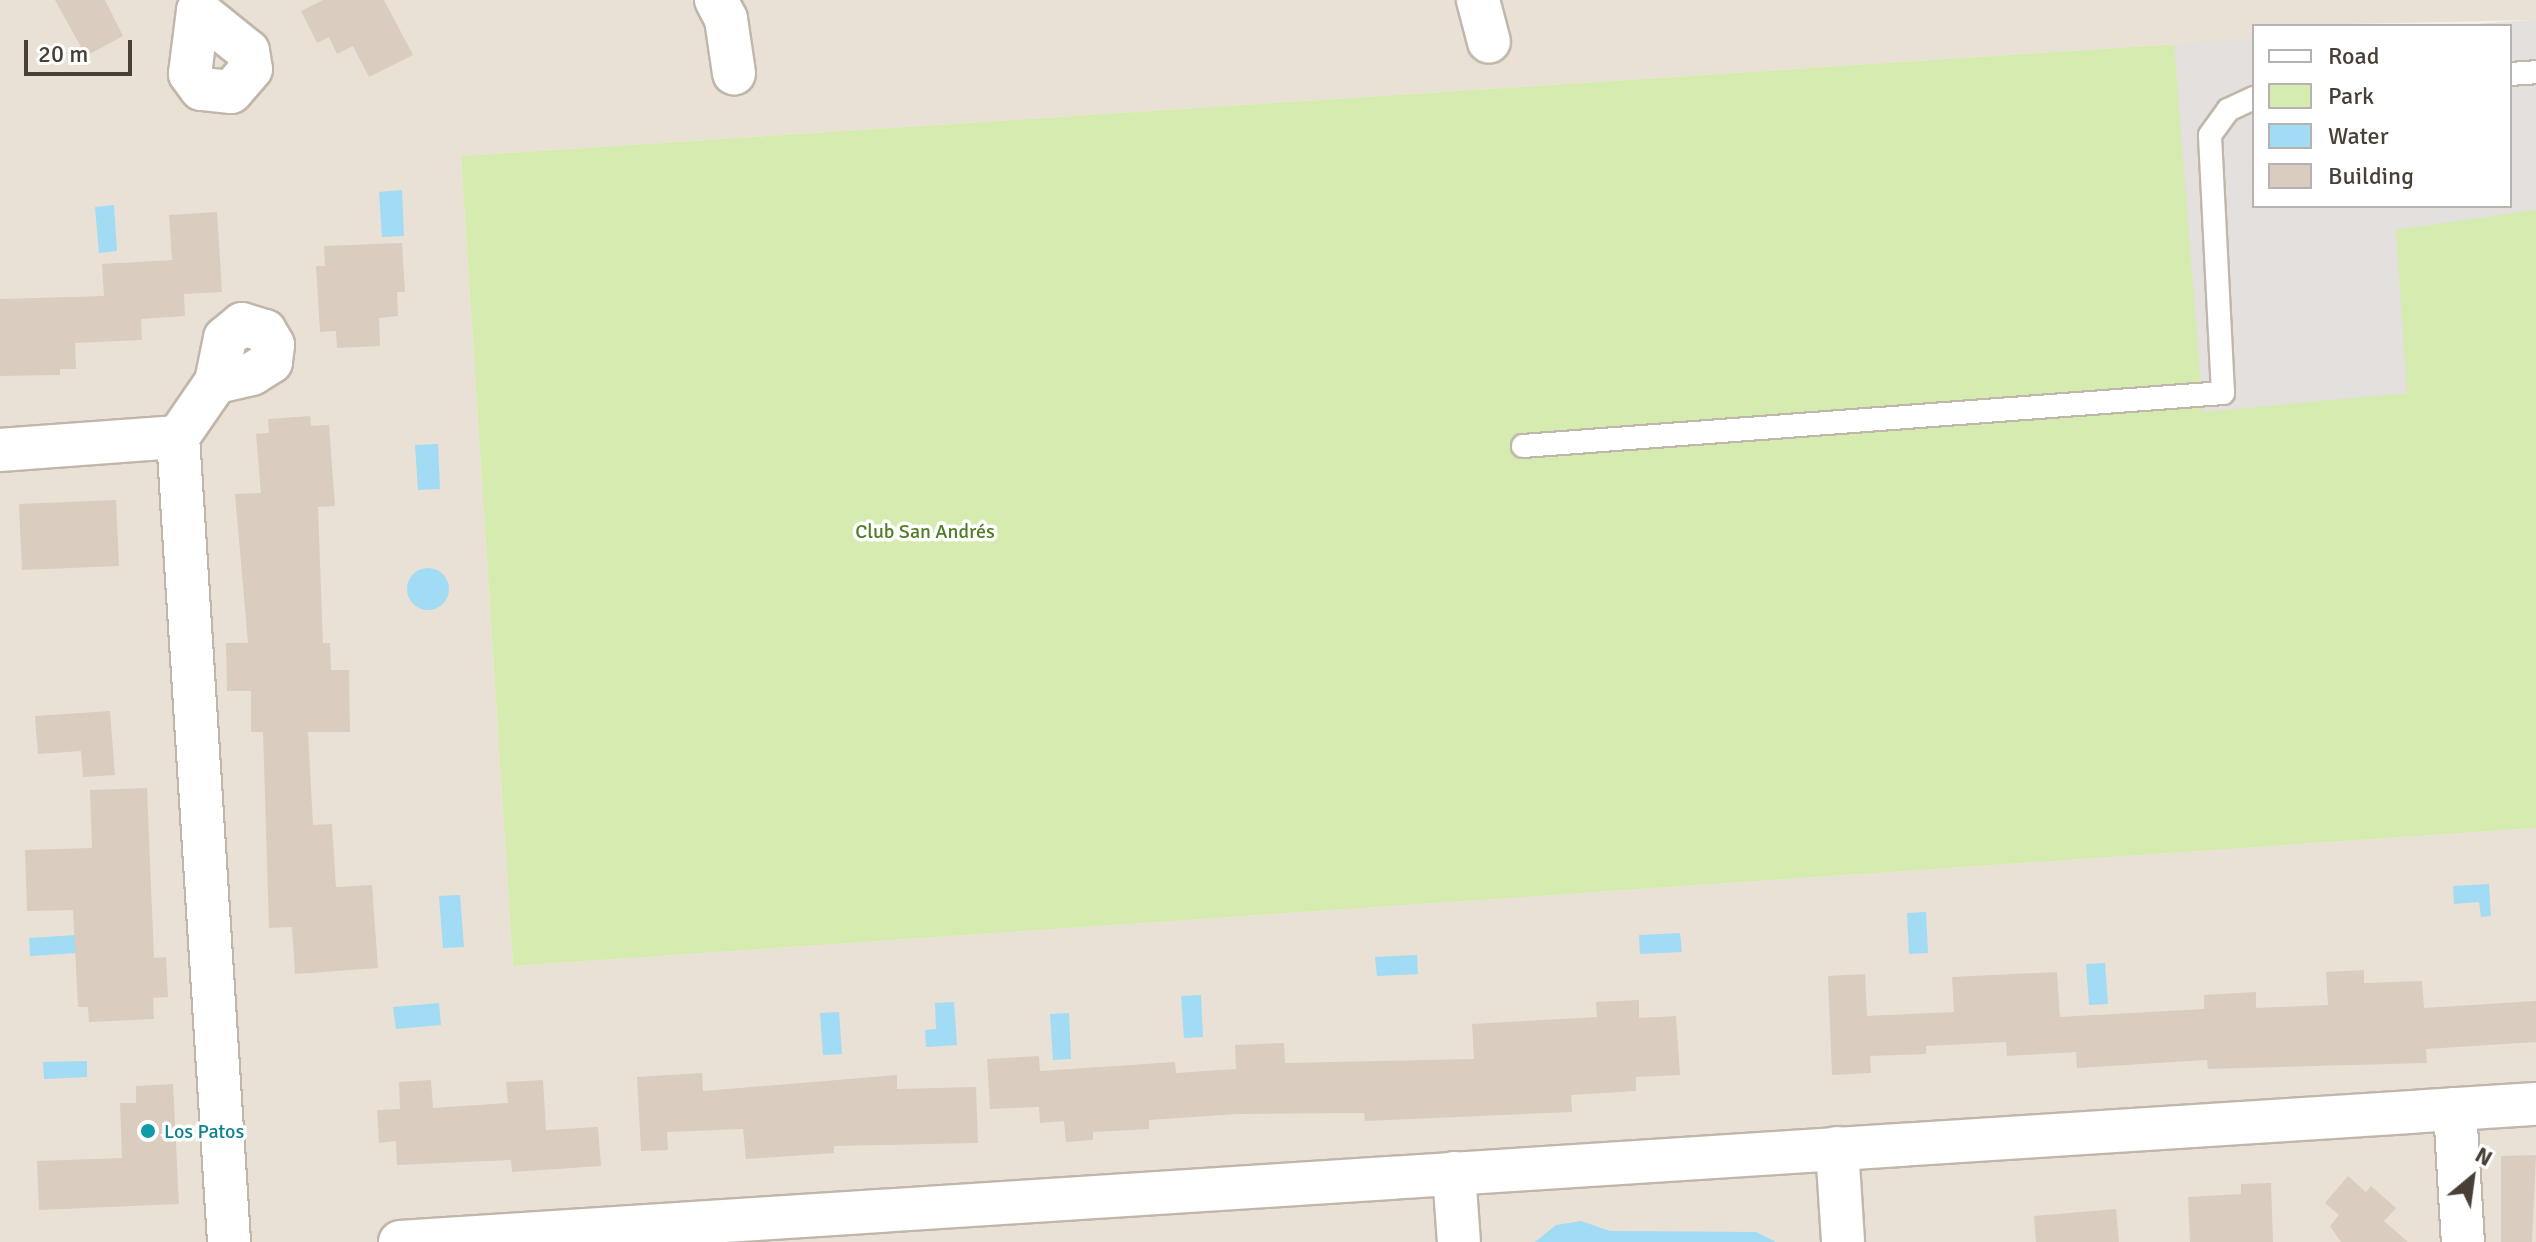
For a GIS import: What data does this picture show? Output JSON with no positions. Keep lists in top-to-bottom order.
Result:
{
  "parks": ["Club San Andrés"],
  "places": ["Los Patos"],
  "legend": [
    "Road",
    "Park",
    "Water",
    "Building"
  ],
  "scale_bar": "20 m",
  "north": "top right"
}
